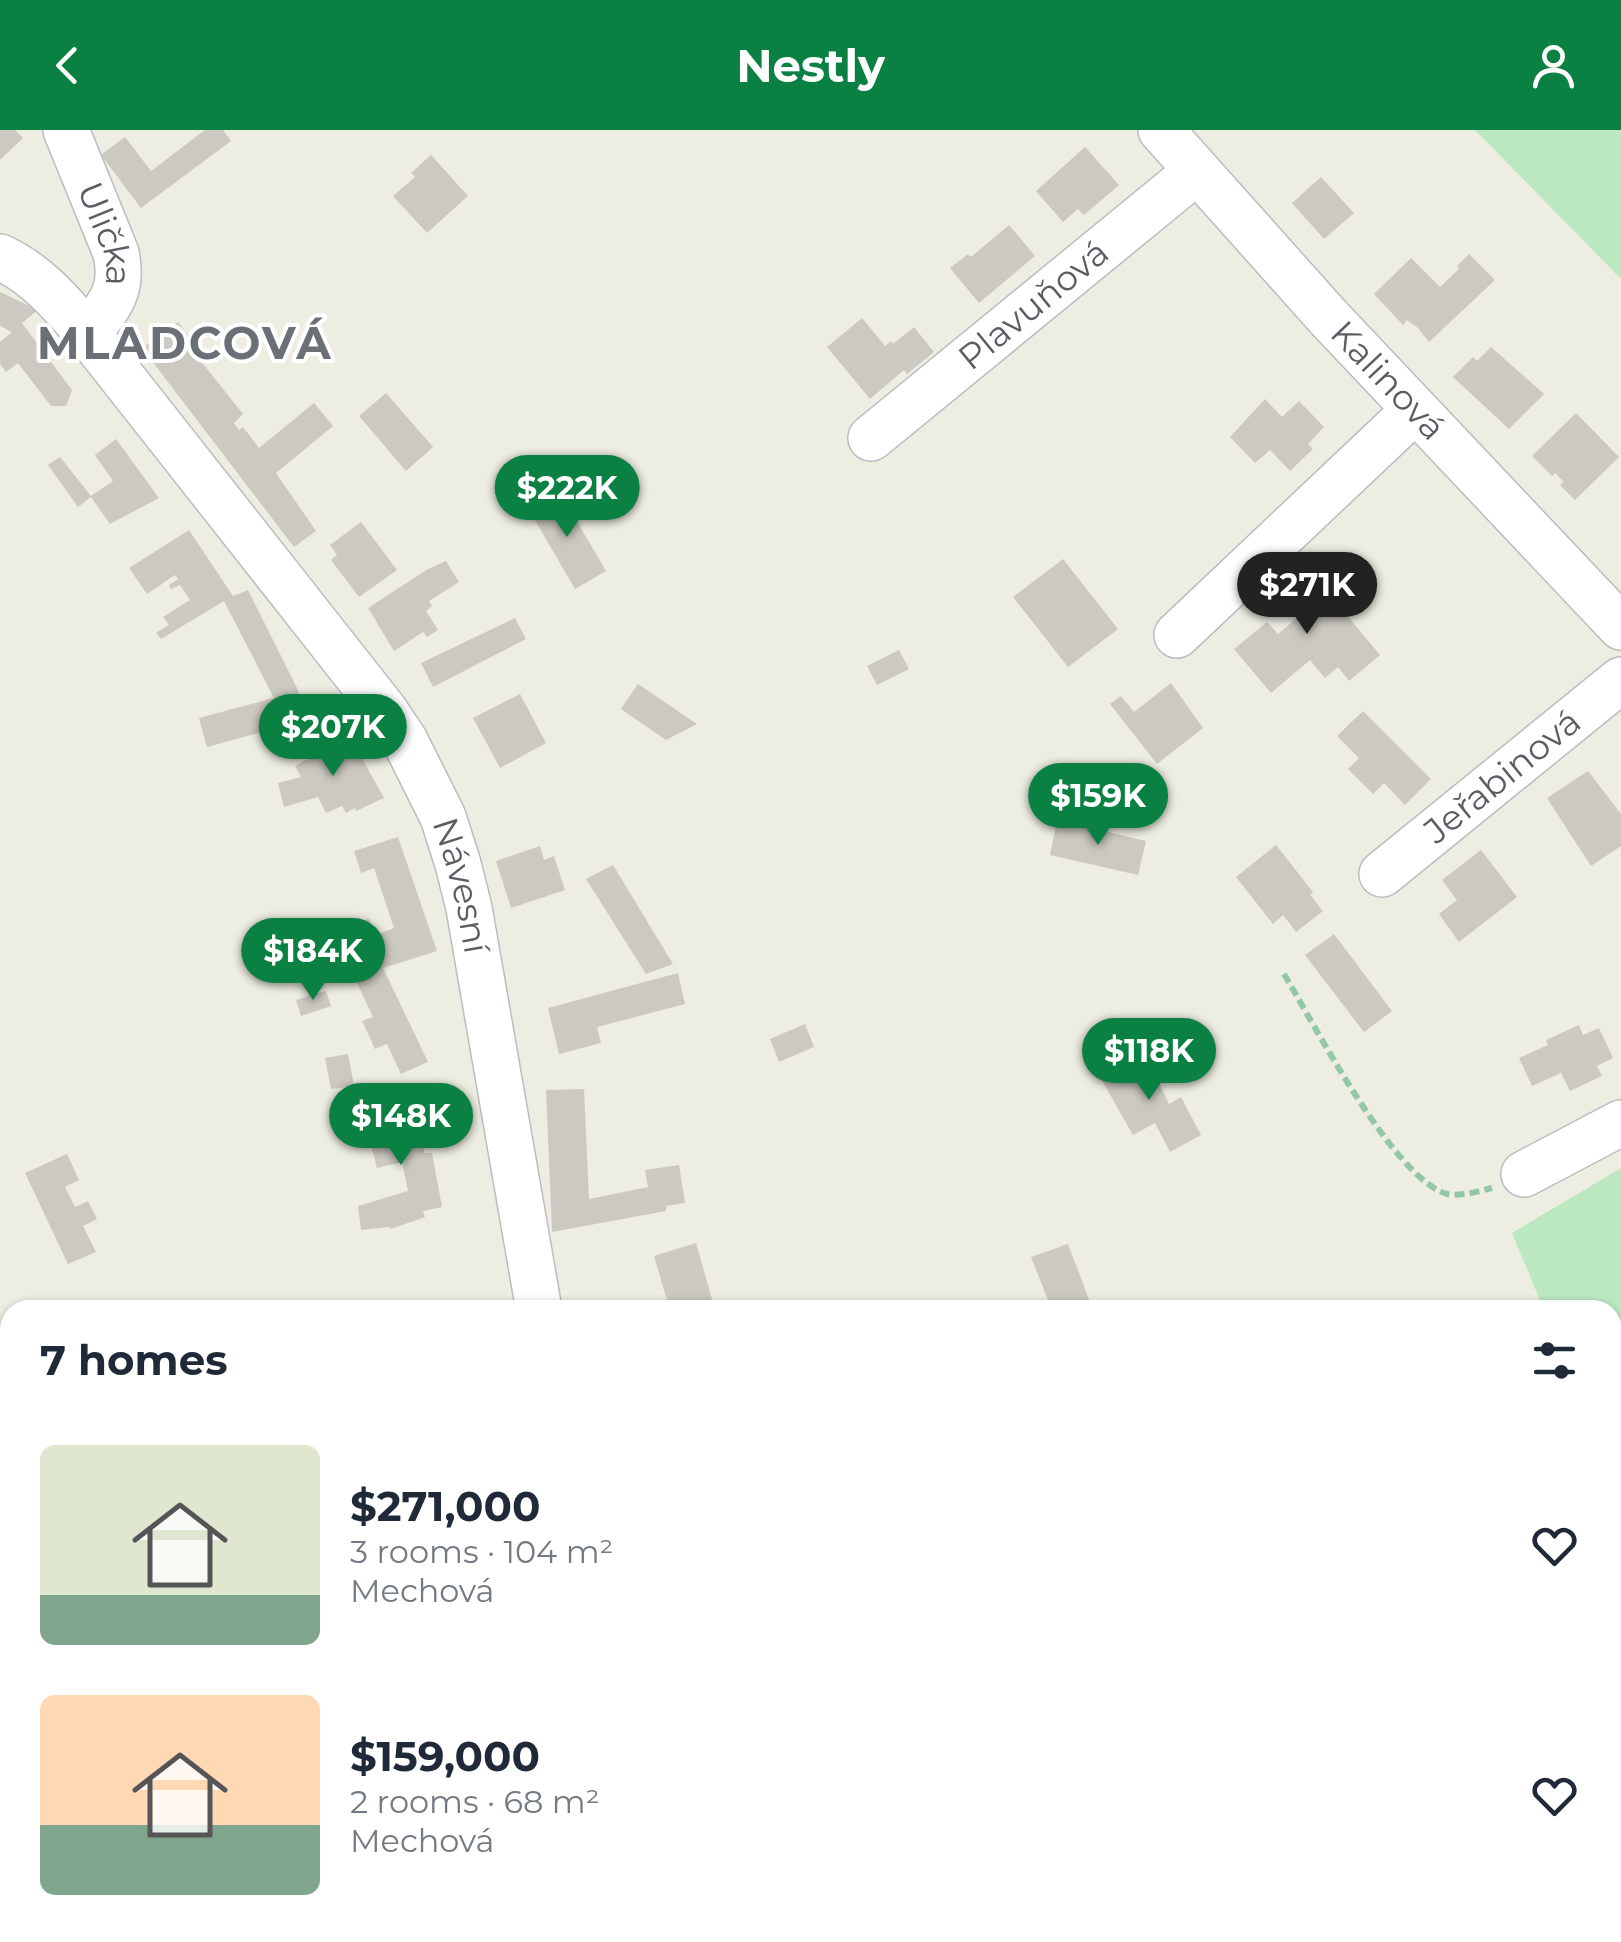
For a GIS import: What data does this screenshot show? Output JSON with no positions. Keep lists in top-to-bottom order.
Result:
{
  "streets": {
    "street": [
      "Ulička",
      "Plavuňová",
      "Kalinová",
      "Jeřabinová",
      "Návesní"
    ]
  },
  "crossings": [
    ["Ulička", "Návesní"],
    ["Plavuňová", "Kalinová"]
  ],
  "districts": ["MLADCOVÁ"],
  "page": {
    "header": "Nestly",
    "price": [
      "$222K",
      "$271K",
      "$207K",
      "$159K",
      "$184K",
      "$118K",
      "$148K"
    ],
    "heading": "7 homes",
    "list": [
      {
        "name": "$271,000",
        "note": "3 rooms · 104 m² · Mechová"
      },
      {
        "name": "$159,000",
        "note": "2 rooms · 68 m² · Mechová"
      }
    ]
  }
}
